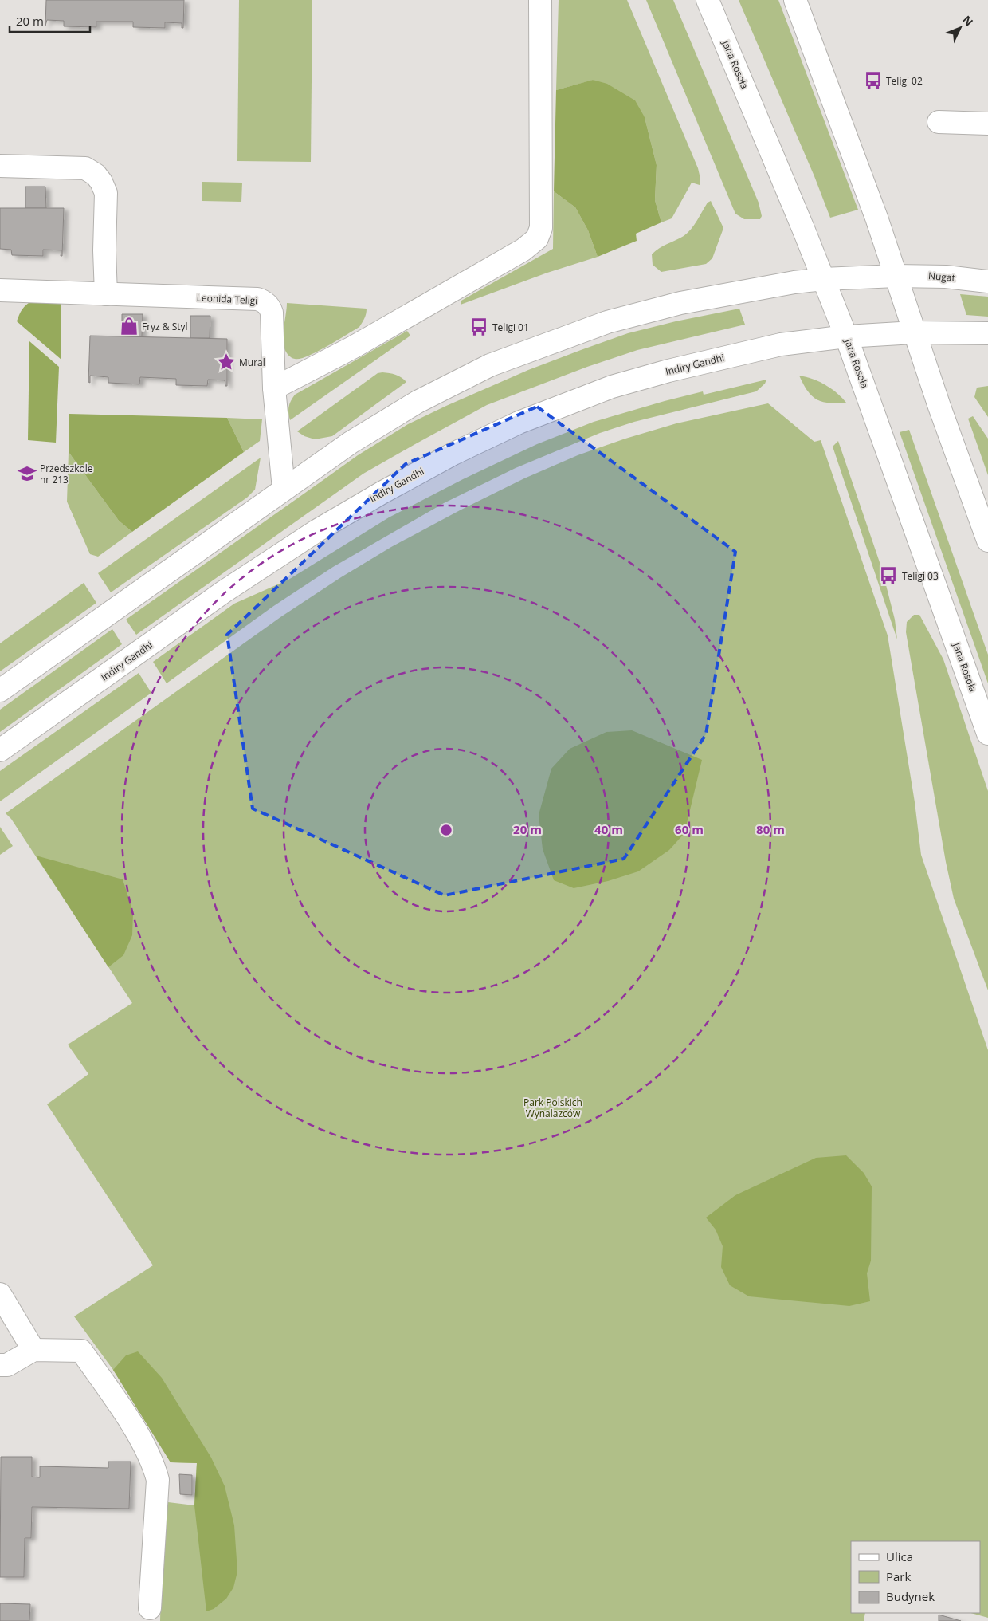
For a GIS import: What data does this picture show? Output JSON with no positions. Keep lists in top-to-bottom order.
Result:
{
  "streets": {
    "street": [
      "Jana Rosoła",
      "Nugat",
      "Leonida Teligi",
      "Indiry Gandhi"
    ]
  },
  "crossings": [
    ["Jana Rosoła", "Nugat"],
    ["Jana Rosoła", "Indiry Gandhi"]
  ],
  "parks": ["Park Polskich Wynalazców"],
  "places": {
    "bus stop": ["Teligi 02", "Teligi 01", "Teligi 03"],
    "shop": ["Fryz & Styl"],
    "place": ["Mural"],
    "school or university": ["Przedszkole nr 213"]
  },
  "legend": ["Ulica", "Park", "Budynek"],
  "scale_bar": "20 m",
  "north": "top right",
  "rings": [
    "20 m",
    "40 m",
    "60 m",
    "80 m"
  ]
}
